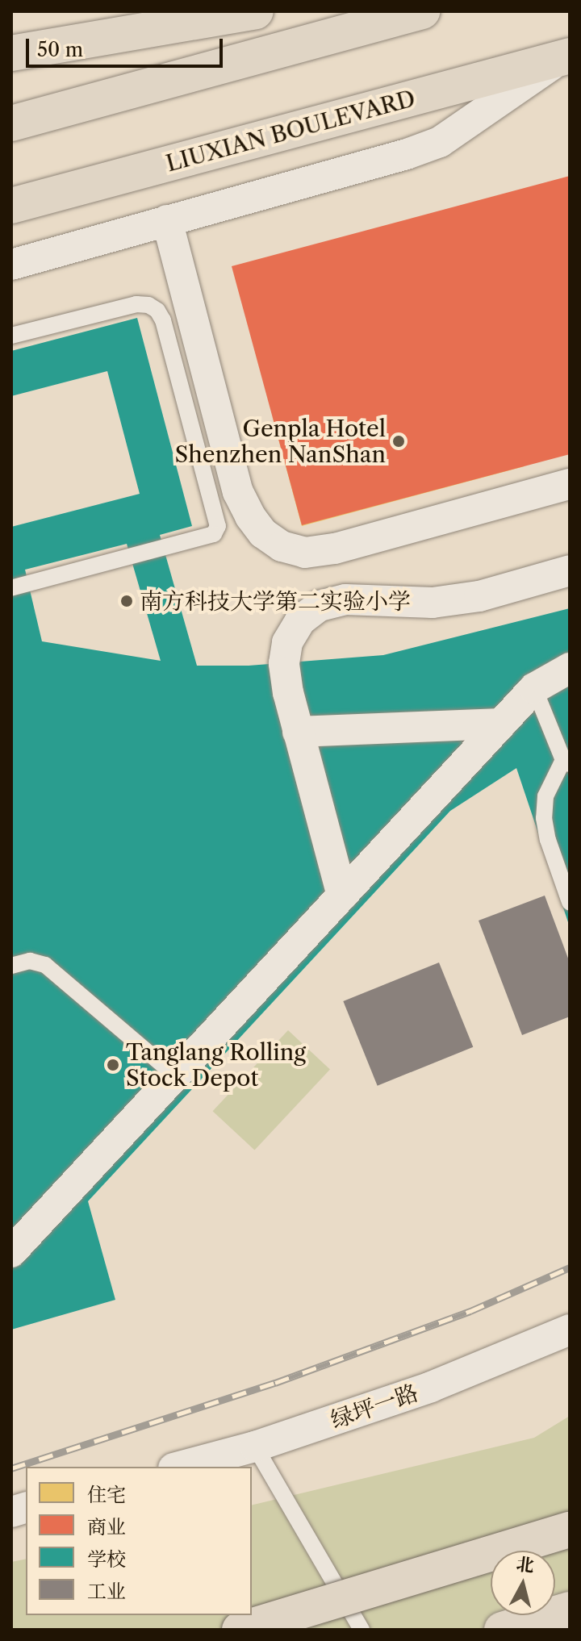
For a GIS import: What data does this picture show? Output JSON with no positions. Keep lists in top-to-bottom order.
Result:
{
  "streets": {
    "main road": ["LIUXIAN BOULEVARD"],
    "street": ["绿坪一路"]
  },
  "places": ["Genpla Hotel Shenzhen NanShan", "南方科技大学第二实验小学", "Tanglang Rolling Stock Depot"],
  "legend": [
    "住宅",
    "商业",
    "学校",
    "工业"
  ],
  "scale_bar": "50 m",
  "north": "top"
}
